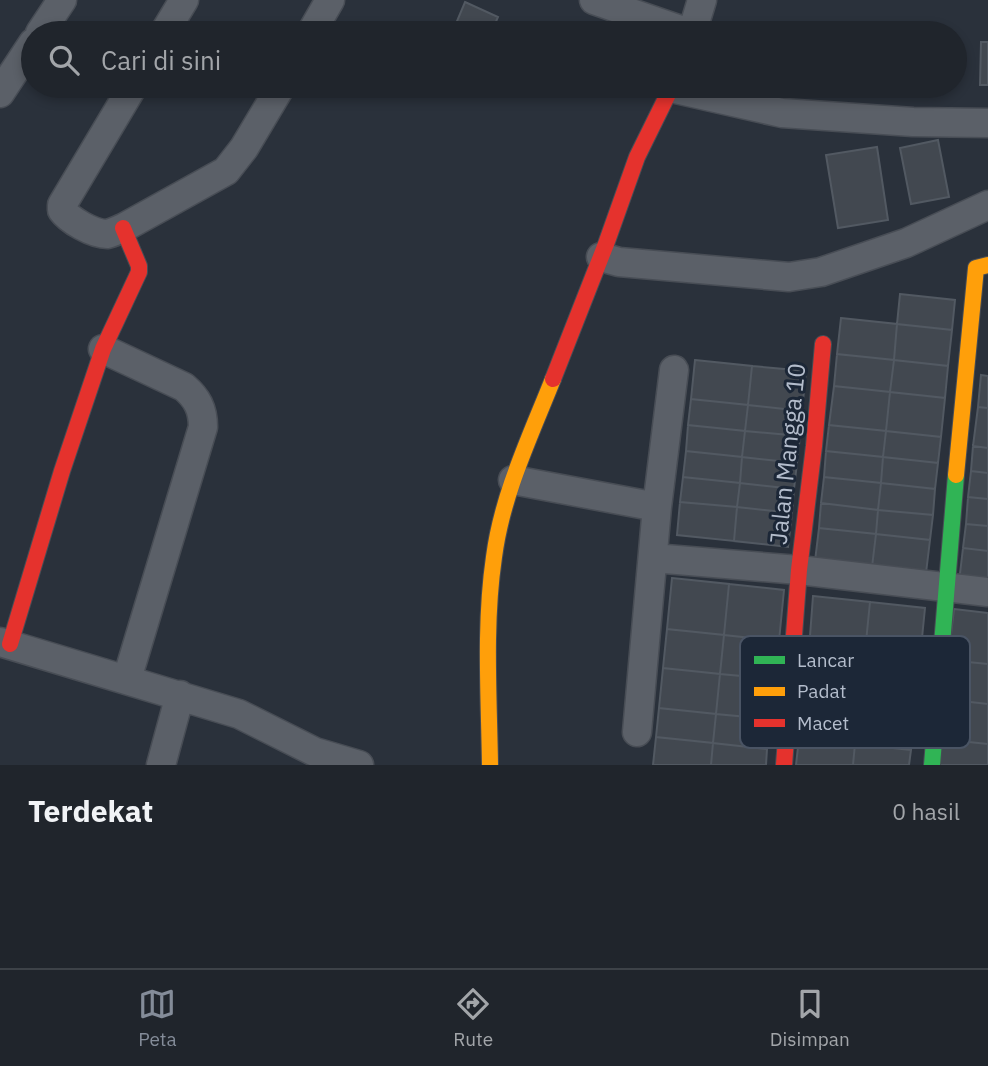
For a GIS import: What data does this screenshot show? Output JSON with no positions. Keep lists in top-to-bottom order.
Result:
{
  "streets": {
    "street": ["Jalan Mangga 10"]
  },
  "legend": ["Lancar", "Padat", "Macet"],
  "page": {
    "search": "Cari di sini",
    "heading": ["Terdekat", "0 hasil"],
    "nav": ["Peta", "Rute", "Disimpan"]
  }
}
